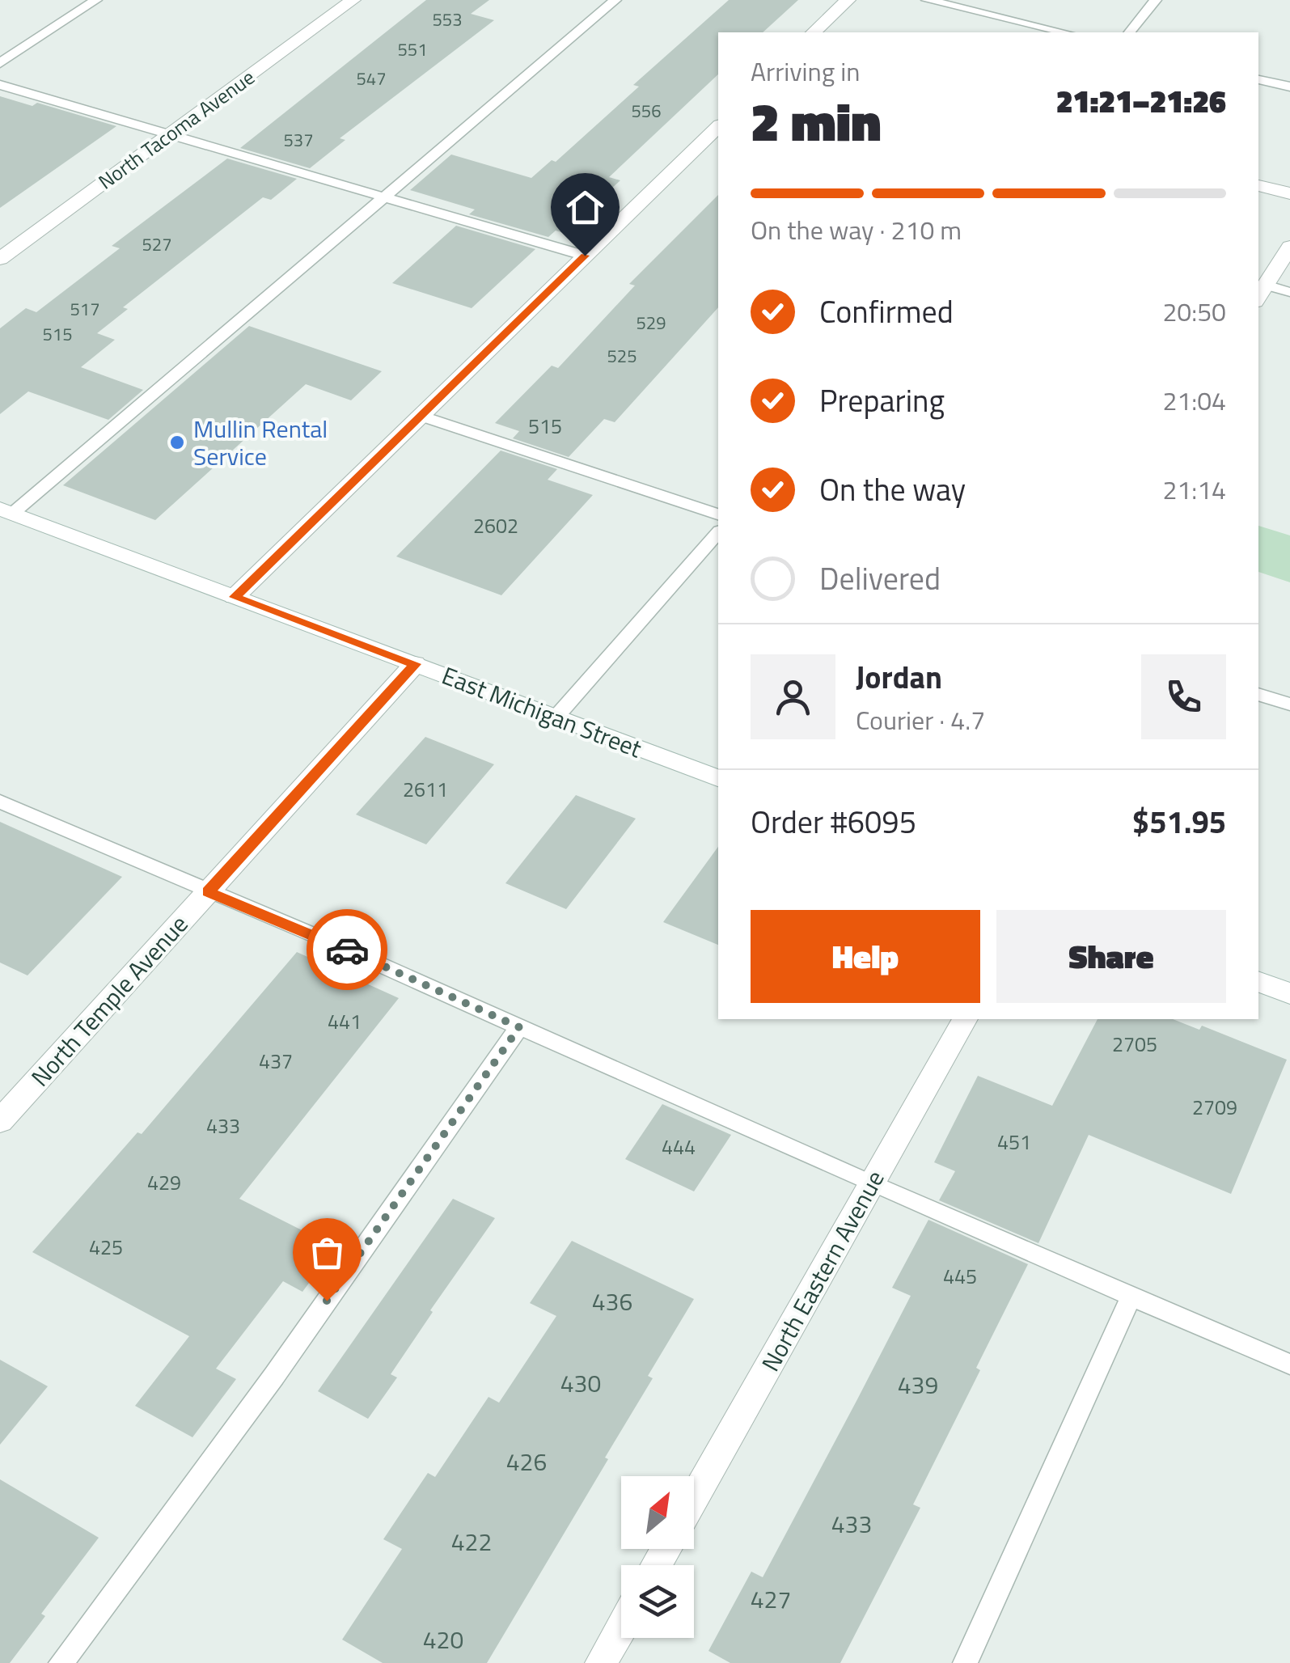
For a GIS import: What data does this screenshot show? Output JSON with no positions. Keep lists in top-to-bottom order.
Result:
{
  "streets": {
    "street": [
      "North Tacoma Avenue",
      "East Michigan Street",
      "North Temple Avenue",
      "North Eastern Avenue"
    ]
  },
  "crossings": [
    ["East Michigan Street", "North Temple Avenue"]
  ],
  "places": ["Mullin Rental Service"],
  "house_numbers": [
    "553",
    "551",
    "547",
    "556",
    "537",
    "527",
    "517",
    "529",
    "515",
    "525",
    "515",
    "2602",
    "2611",
    "441",
    "2705",
    "437",
    "2709",
    "433",
    "451",
    "444",
    "429",
    "425",
    "445",
    "436",
    "430",
    "439",
    "426",
    "433",
    "422",
    "427",
    "420"
  ],
  "north": "top right",
  "page": {
    "heading": ["2 min", "Arriving in", "21:21–21:26"],
    "panel": [
      "Jordan",
      "Courier · 4.7",
      "Order #6095",
      "$51.95"
    ],
    "bar": "On the way · 210 m",
    "list": [
      ["Confirmed", "20:50"],
      ["Preparing", "21:04"],
      ["On the way", "21:14"],
      "Delivered"
    ],
    "buttons": ["Help", "Share"]
  }
}
